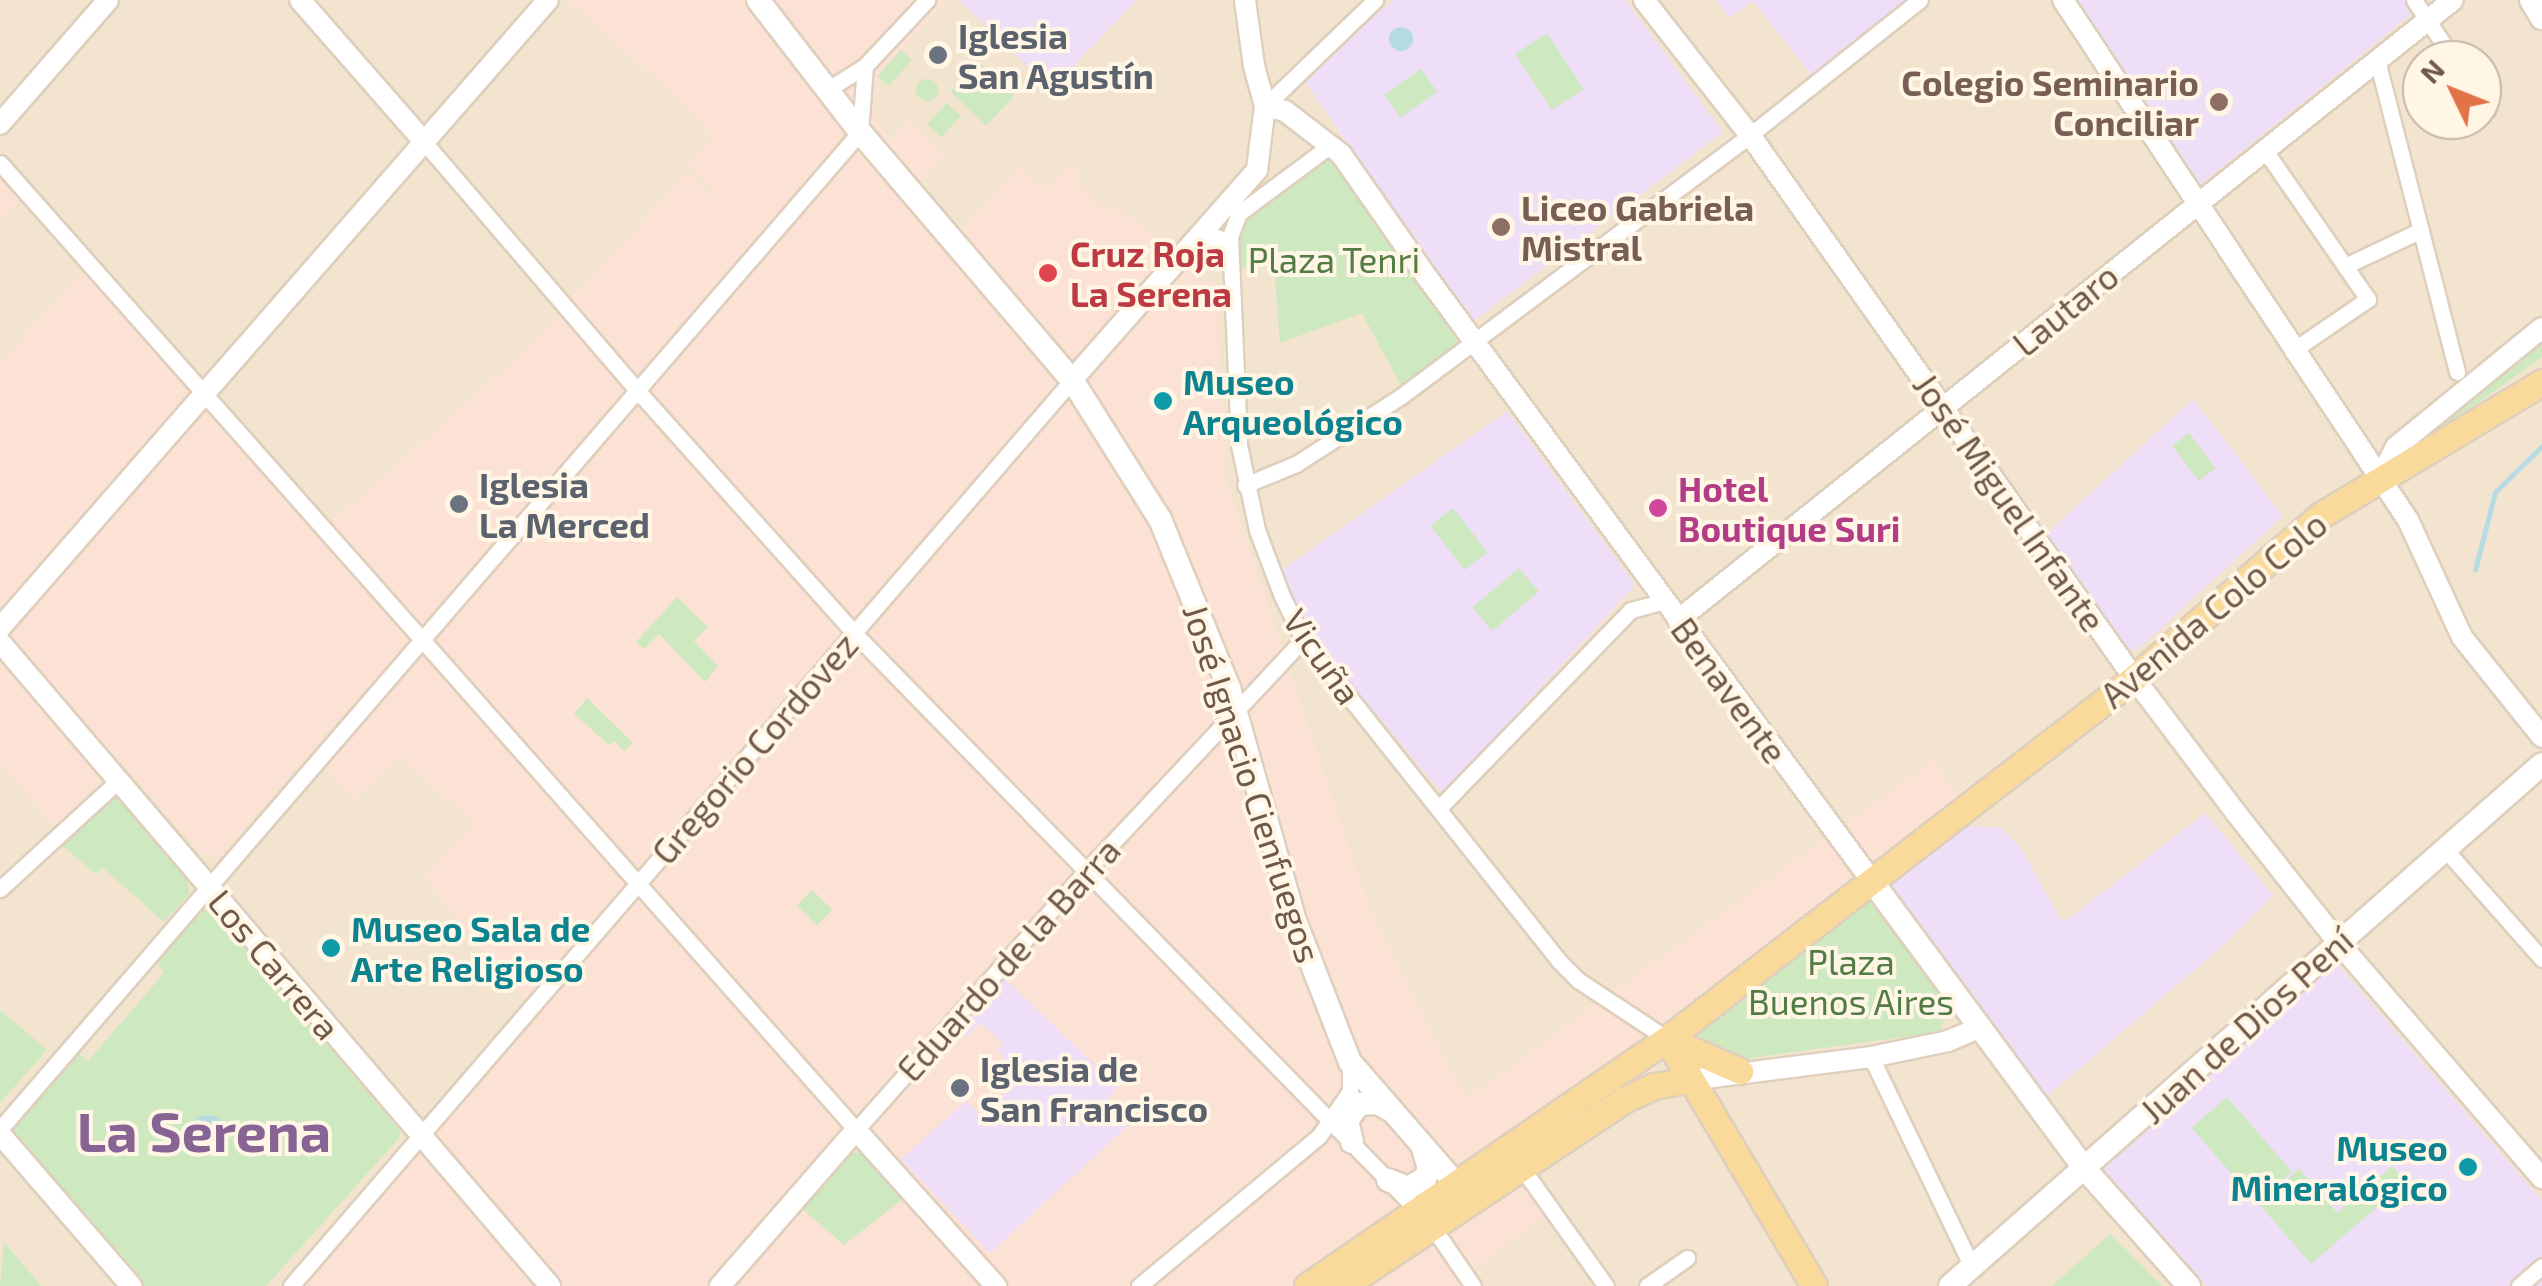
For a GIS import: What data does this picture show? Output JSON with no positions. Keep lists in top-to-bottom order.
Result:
{
  "streets": {
    "main road": [
      "Avenida Colo Colo",
      "Benavente",
      "José Ignacio Cienfuegos",
      "Juan de Dios Pení"
    ],
    "street": [
      "Lautaro",
      "José Miguel Infante",
      "Vicuña",
      "Gregorio Cordovez",
      "Eduardo de la Barra",
      "Los Carrera"
    ]
  },
  "crossings": [
    ["Lautaro", "José Miguel Infante"],
    ["Lautaro", "Benavente"],
    ["José Miguel Infante", "Avenida Colo Colo"],
    ["José Miguel Infante", "Juan de Dios Pení"],
    ["Avenida Colo Colo", "Vicuña"],
    ["Avenida Colo Colo", "Benavente"],
    ["Avenida Colo Colo", "José Ignacio Cienfuegos"],
    ["Vicuña", "Benavente"],
    ["Vicuña", "Eduardo de la Barra"],
    ["Benavente", "Gregorio Cordovez"],
    ["Benavente", "Juan de Dios Pení"],
    ["Gregorio Cordovez", "José Ignacio Cienfuegos"],
    ["Gregorio Cordovez", "Los Carrera"],
    ["José Ignacio Cienfuegos", "Eduardo de la Barra"]
  ],
  "districts": ["La Serena"],
  "parks": ["Plaza Tenri", "Plaza Buenos Aires"],
  "places": [
    "Iglesia San Agustín",
    "Colegio Seminario Conciliar",
    "Liceo Gabriela Mistral",
    "Cruz Roja La Serena",
    "Museo Arqueológico",
    "Iglesia La Merced",
    "Hotel Boutique Suri",
    "Museo Sala de Arte Religioso",
    "Iglesia de San Francisco",
    "Museo Mineralógico"
  ],
  "north": "top left"
}
